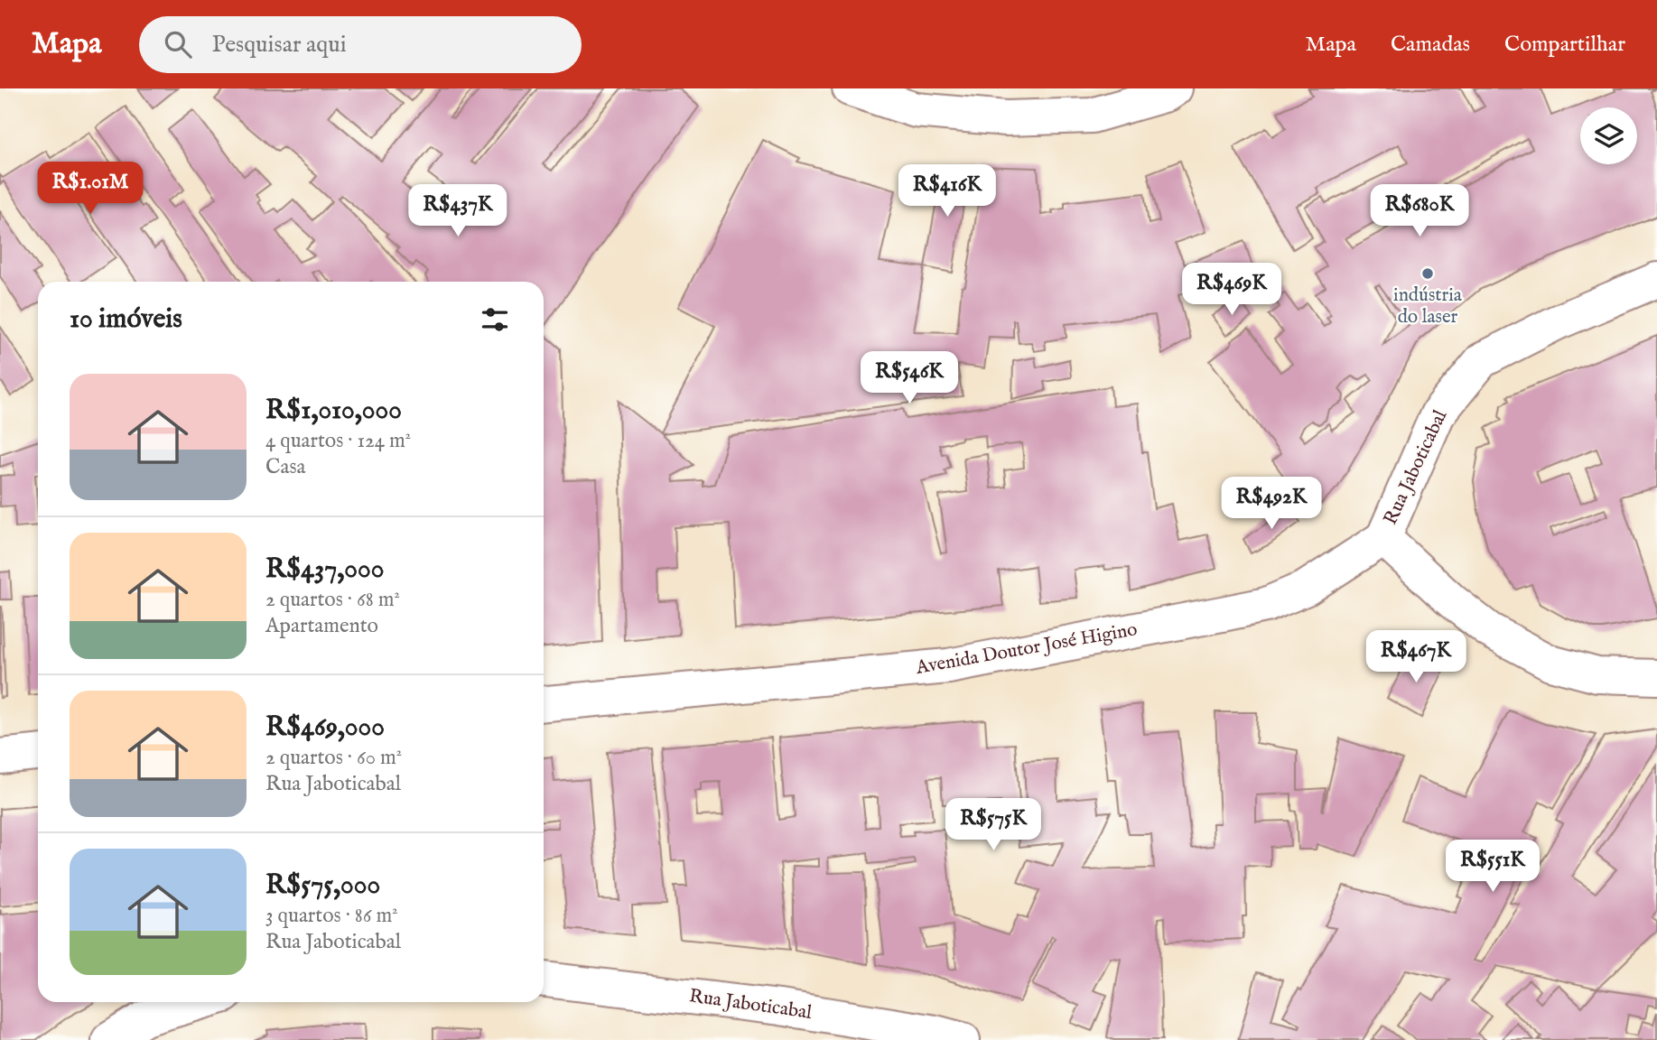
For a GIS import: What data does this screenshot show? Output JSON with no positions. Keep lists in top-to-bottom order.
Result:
{
  "streets": {
    "street": ["Rua Jaboticabal", "Avenida Doutor José Higino"]
  },
  "crossings": [
    ["Rua Jaboticabal", "Avenida Doutor José Higino"]
  ],
  "places": ["indústria do laser"],
  "page": {
    "header": "Mapa",
    "search": "Pesquisar aqui",
    "nav": ["Mapa", "Camadas", "Compartilhar"],
    "price": [
      "R$1.01M",
      "R$416K",
      "R$437K",
      "R$680K",
      "R$469K",
      "R$546K",
      "R$492K",
      "R$467K",
      "R$575K",
      "R$551K"
    ],
    "heading": "10 imóveis",
    "list": [
      {
        "name": "R$1,010,000",
        "note": "4 quartos · 124 m² · Casa"
      },
      {
        "name": "R$437,000",
        "note": "2 quartos · 68 m² · Apartamento"
      },
      {
        "name": "R$469,000",
        "note": "2 quartos · 60 m² · Rua Jaboticabal"
      },
      {
        "name": "R$575,000",
        "note": "3 quartos · 86 m² · Rua Jaboticabal"
      }
    ]
  }
}
